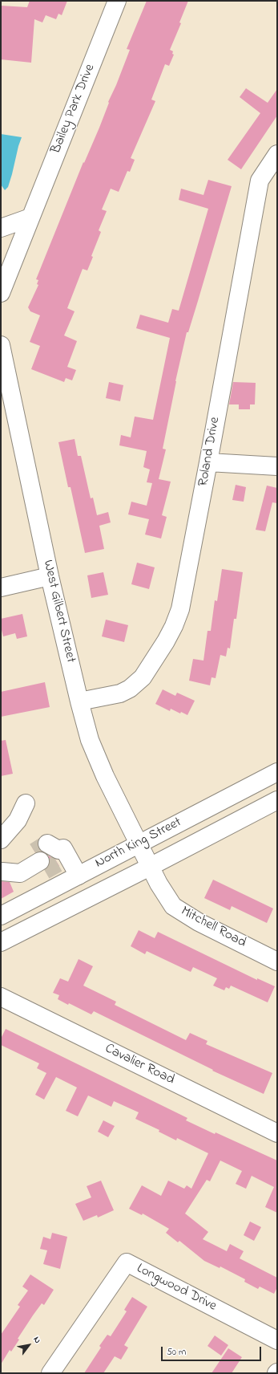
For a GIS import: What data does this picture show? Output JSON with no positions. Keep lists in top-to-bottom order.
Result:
{
  "streets": {
    "street": [
      "Bailey Park Drive",
      "Roland Drive",
      "West Gilbert Street",
      "North King Street",
      "Mitchell Road",
      "Cavalier Road",
      "Longwood Drive"
    ]
  },
  "crossings": [
    ["Roland Drive", "West Gilbert Street"],
    ["West Gilbert Street", "North King Street"],
    ["West Gilbert Street", "Mitchell Road"],
    ["North King Street", "Mitchell Road"]
  ],
  "scale_bar": "50 m",
  "north": "top right"
}
